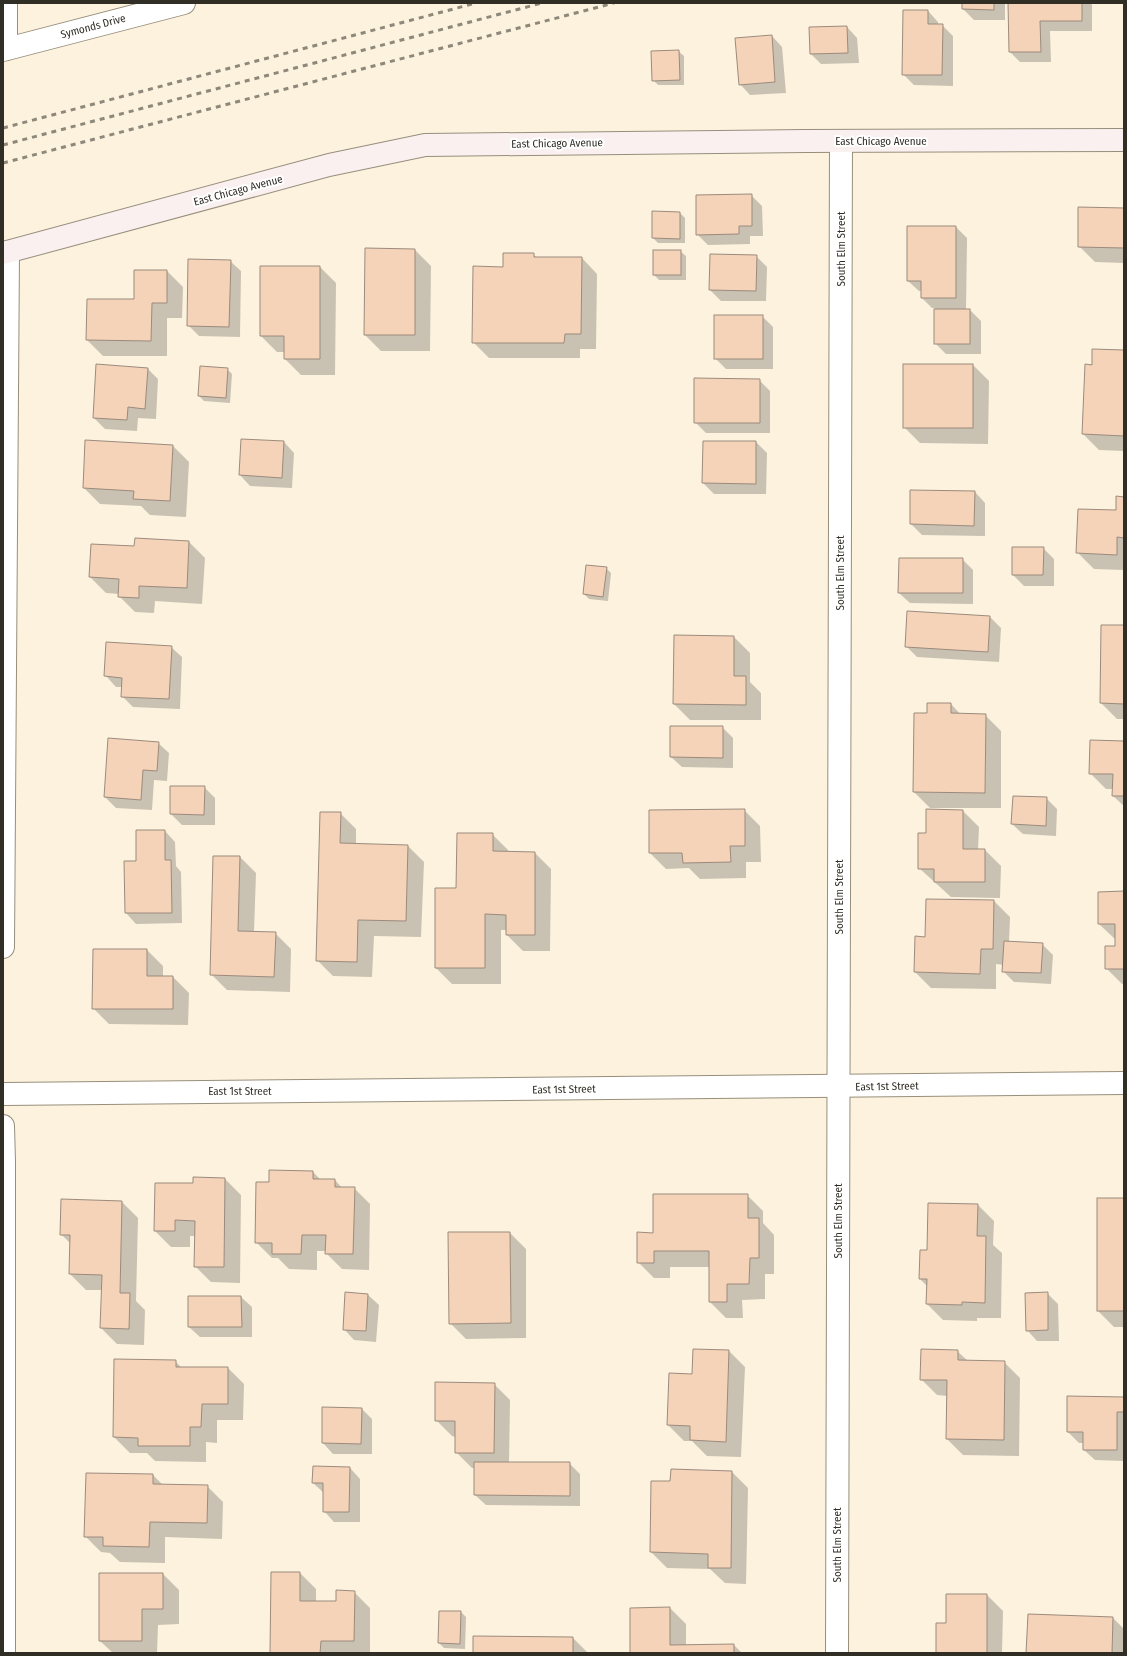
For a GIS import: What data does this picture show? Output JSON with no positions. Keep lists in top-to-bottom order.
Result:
{
  "streets": {
    "main road": ["East Chicago Avenue"],
    "street": ["Symonds Drive", "South Elm Street", "East 1st Street"]
  },
  "crossings": [
    ["East Chicago Avenue", "South Elm Street"],
    ["South Elm Street", "East 1st Street"]
  ]
}
